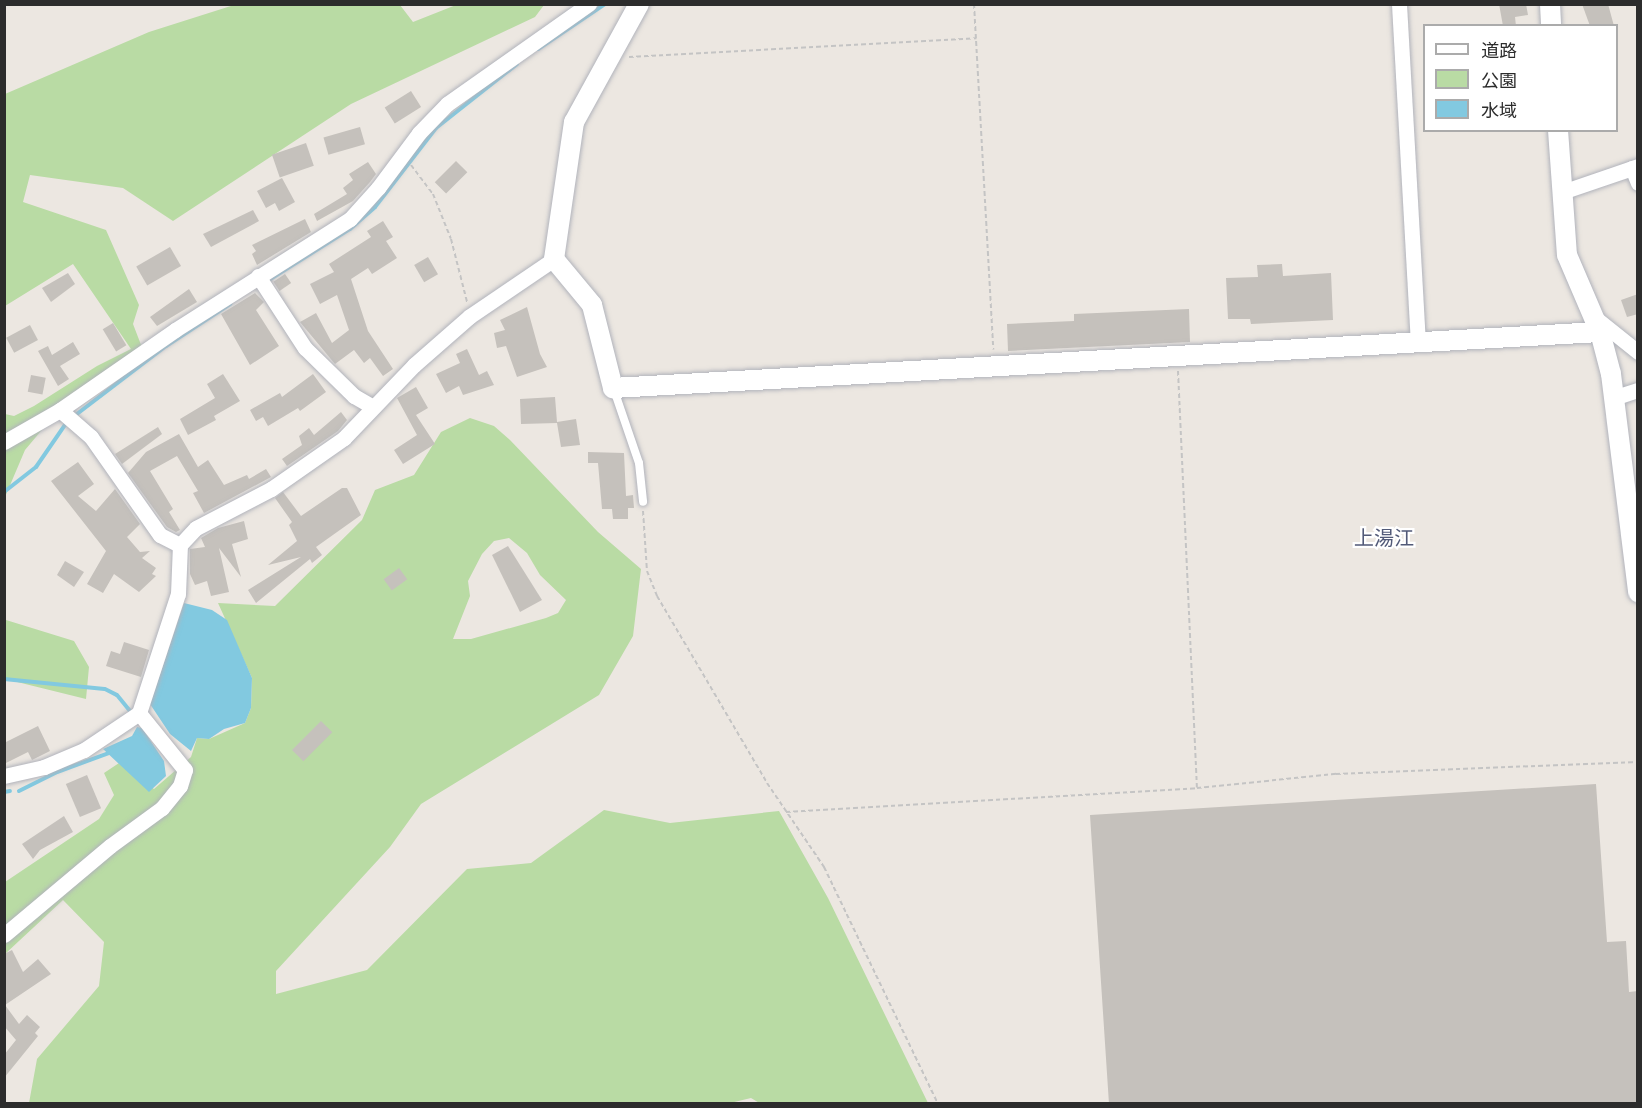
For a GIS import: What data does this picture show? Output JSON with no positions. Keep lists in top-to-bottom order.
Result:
{
  "districts": ["上湯江"],
  "legend": ["道路", "公園", "水域"]
}
